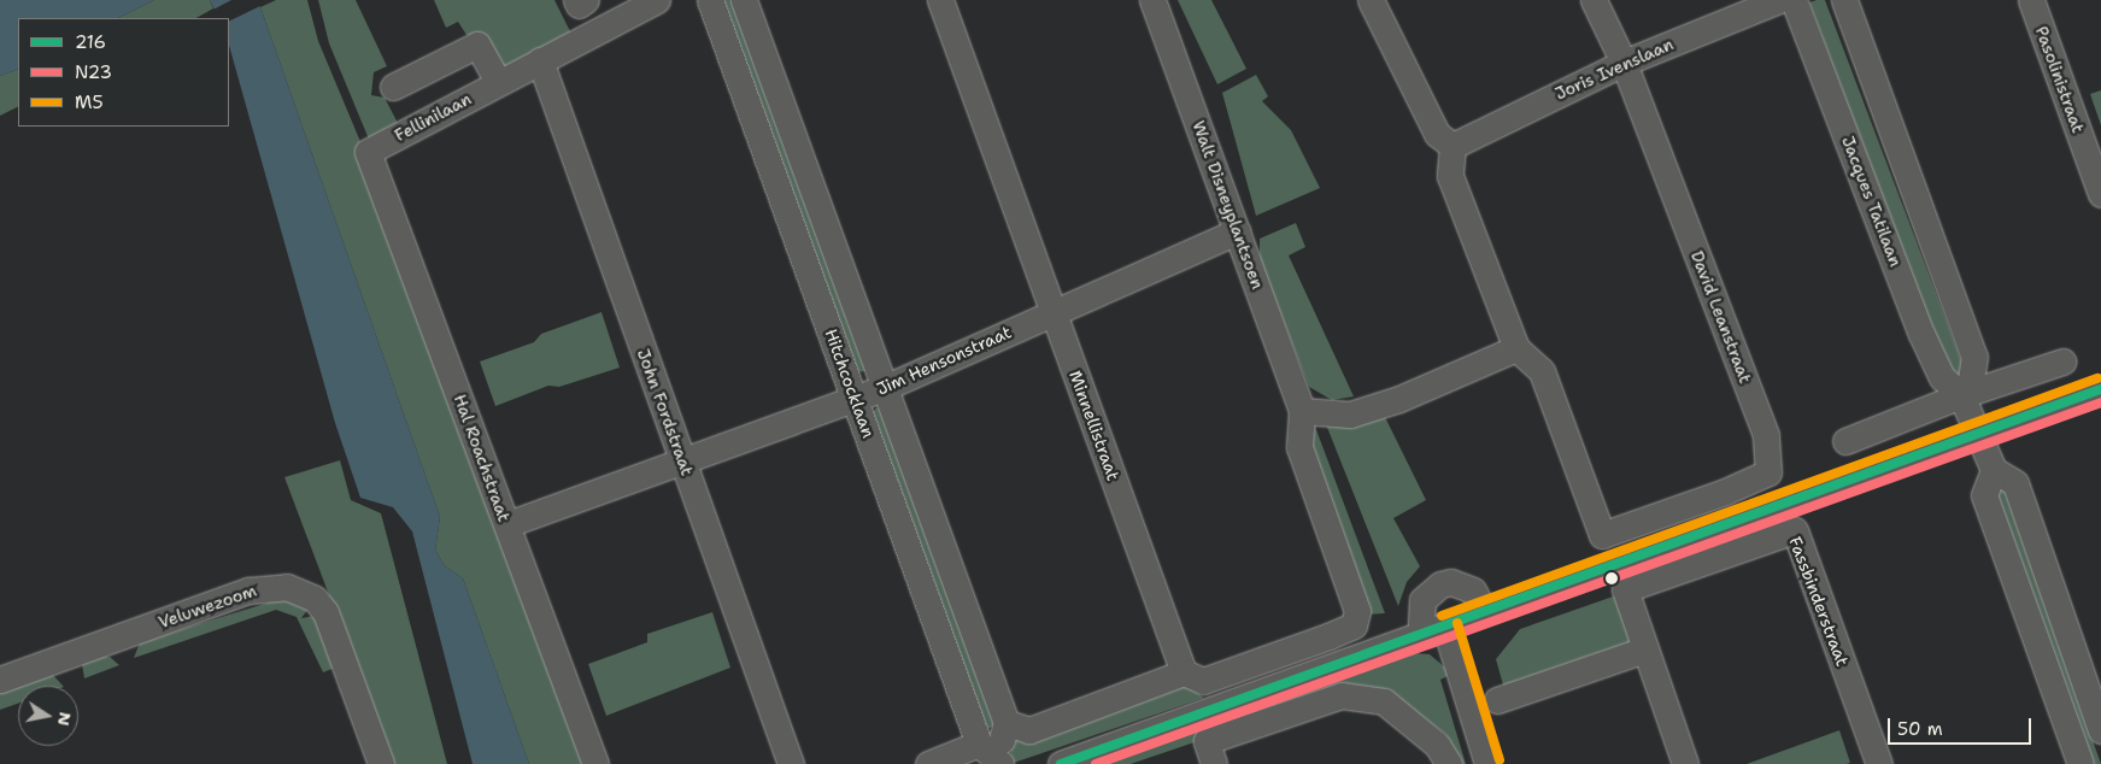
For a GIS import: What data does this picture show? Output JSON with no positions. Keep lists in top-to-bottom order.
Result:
{
  "streets": {
    "street": [
      "Joris Ivenslaan",
      "Pasolinistraat",
      "Fellinilaan",
      "Jacques Tatilaan",
      "Walt Disneyplantsoen",
      "David Leanstraat",
      "Jim Hensonstraat",
      "Hitchcocklaan",
      "John Fordstraat",
      "Minnellistraat",
      "Hal Roachstraat",
      "Fassbinderstraat",
      "Veluwezoom"
    ]
  },
  "crossings": [
    ["Joris Ivenslaan", "David Leanstraat"],
    ["Fellinilaan", "John Fordstraat"],
    ["Fellinilaan", "Hal Roachstraat"],
    ["Walt Disneyplantsoen", "Jim Hensonstraat"],
    ["Walt Disneyplantsoen", "Minnellistraat"],
    ["Jim Hensonstraat", "Hitchcocklaan"],
    ["Jim Hensonstraat", "John Fordstraat"],
    ["Jim Hensonstraat", "Minnellistraat"],
    ["Jim Hensonstraat", "Hal Roachstraat"]
  ],
  "lines": ["transit line M5", "transit line 216", "transit line N23"],
  "legend": ["216", "N23", "M5"],
  "scale_bar": "50 m",
  "north": "right"
}
